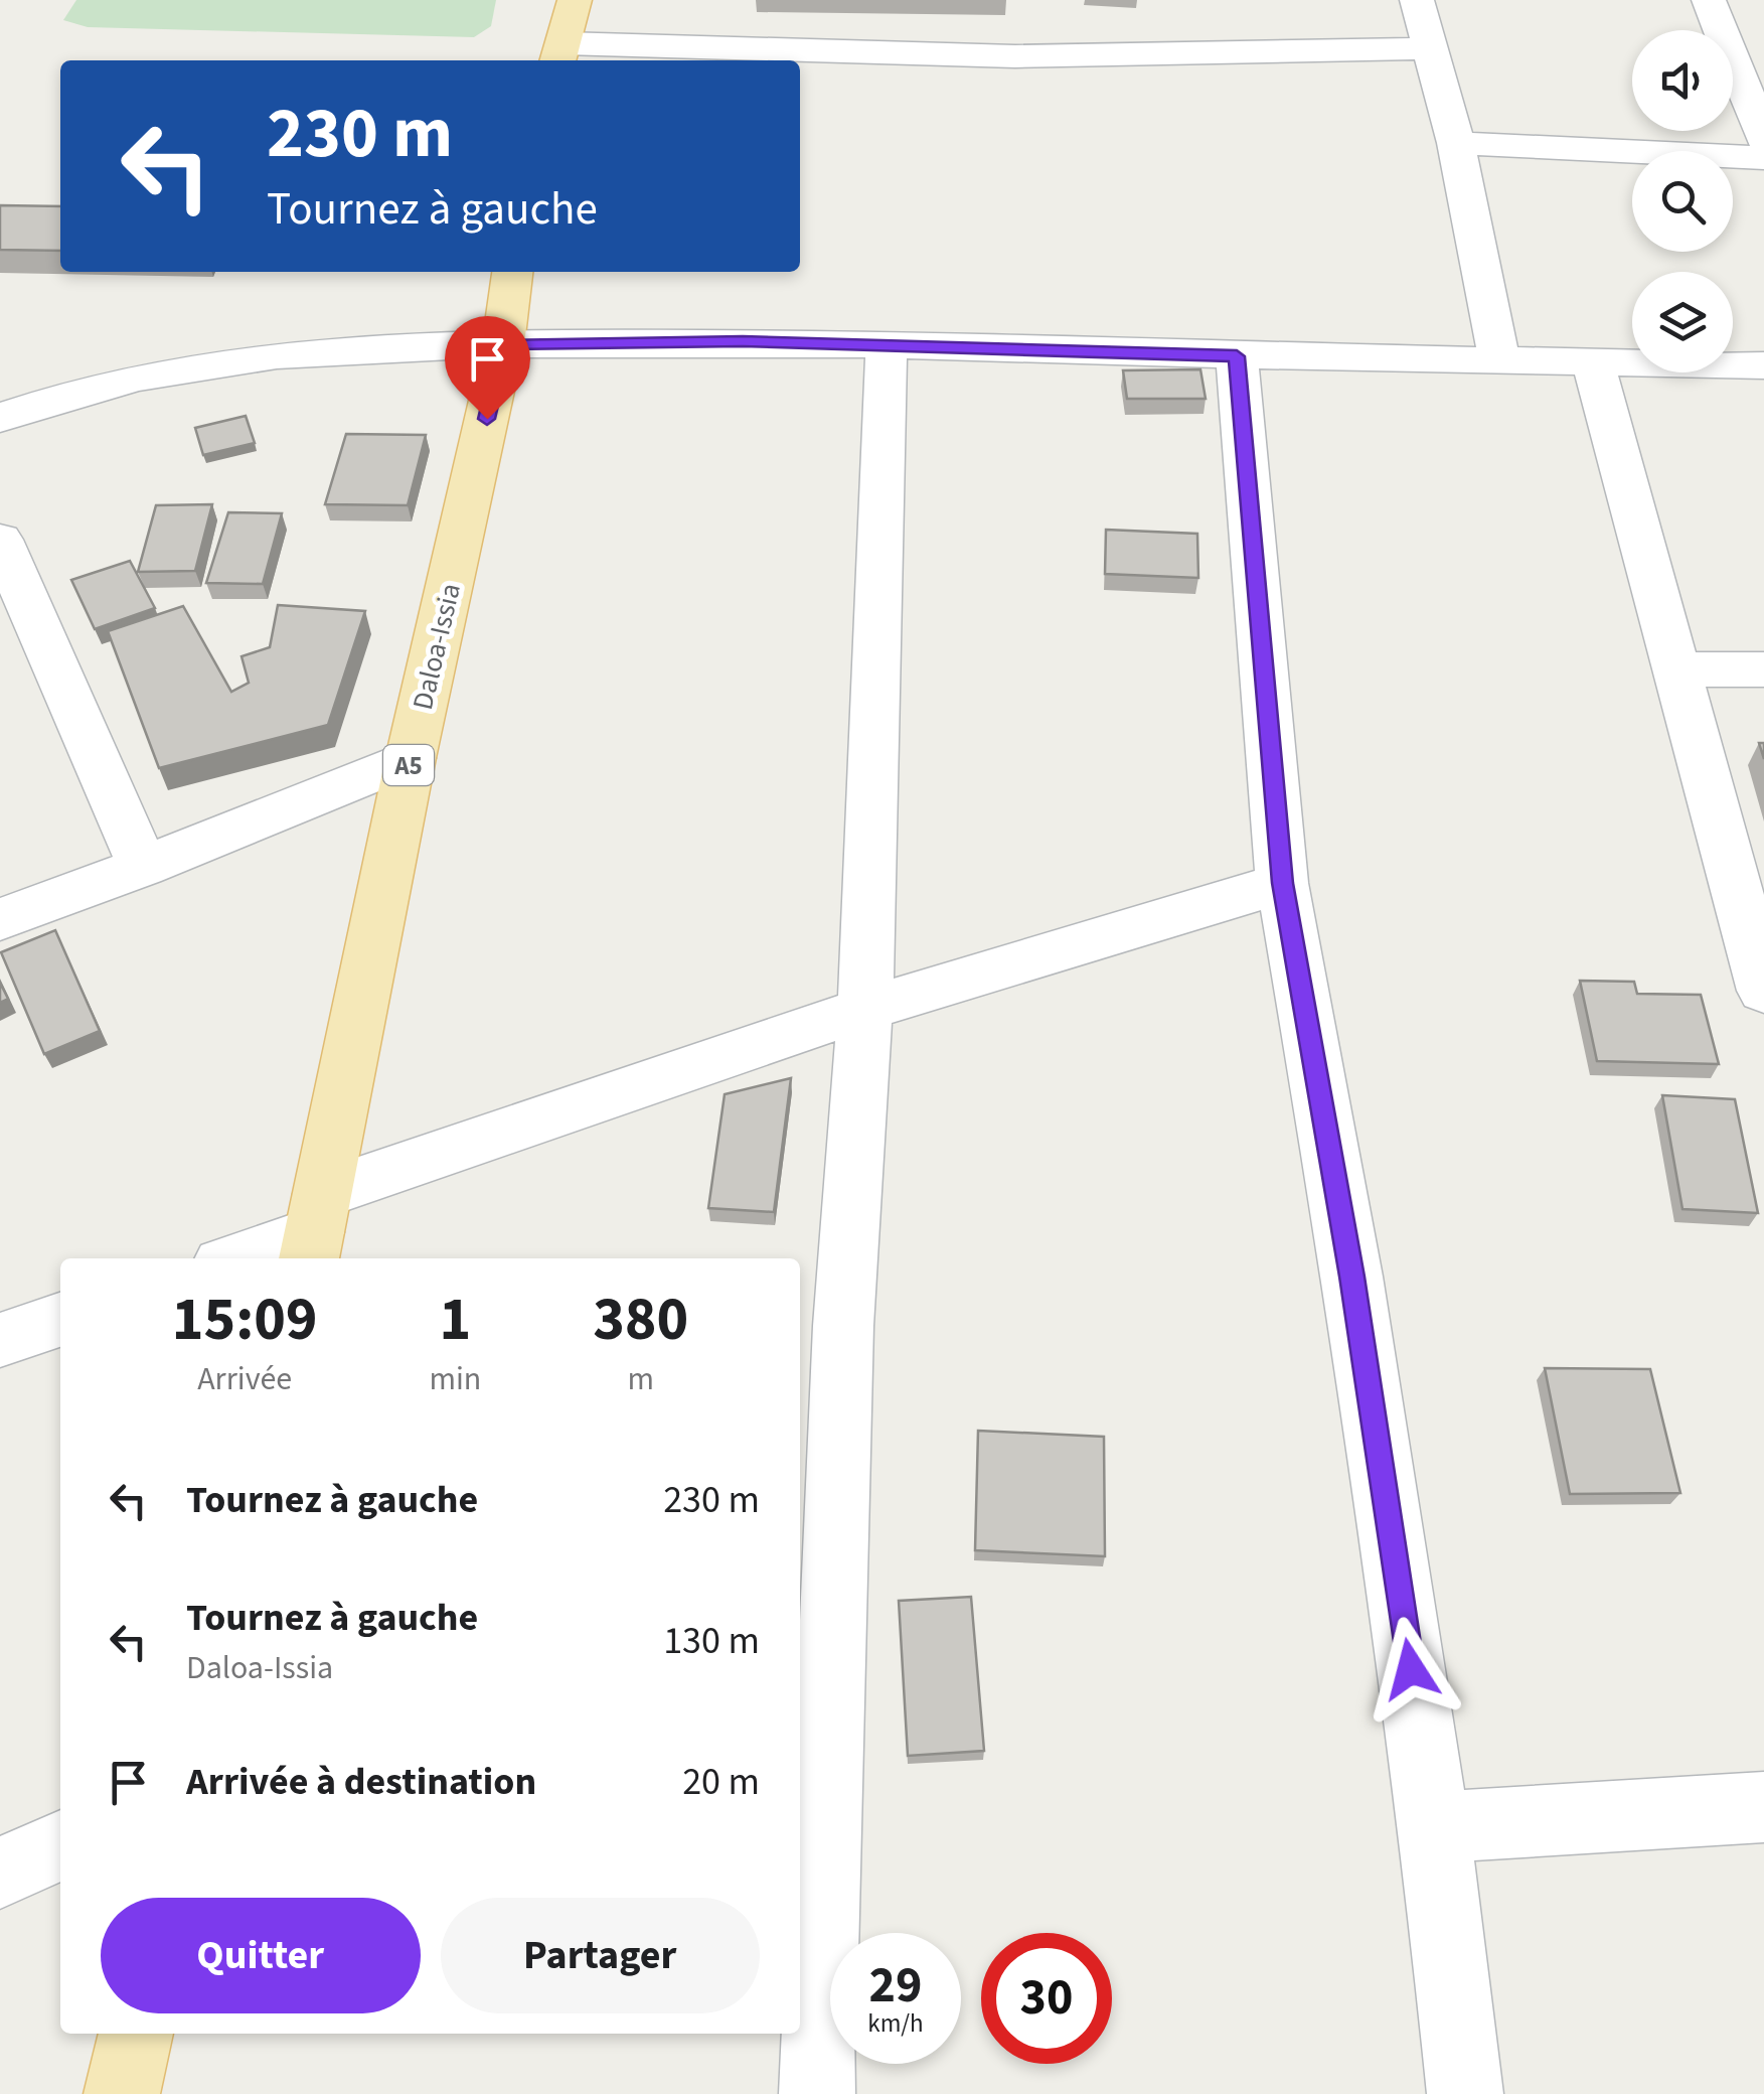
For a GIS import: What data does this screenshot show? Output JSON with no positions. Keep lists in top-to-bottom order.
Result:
{
  "streets": {
    "main road": ["Daloa-Issia", "A5"]
  },
  "page": {
    "turn": ["230 m", "Tournez à gauche"],
    "eta": [
      "15:09",
      "Arrivée",
      "1",
      "min",
      "380",
      "m"
    ],
    "list": [
      {
        "name": "Tournez à gauche",
        "value": "230 m"
      },
      {
        "name": "Tournez à gauche",
        "note": "Daloa-Issia",
        "value": "130 m"
      },
      {
        "name": "Arrivée à destination",
        "value": "20 m"
      }
    ],
    "buttons": ["Quitter", "Partager"],
    "speed": "29 km/h",
    "limit": "30"
  }
}
